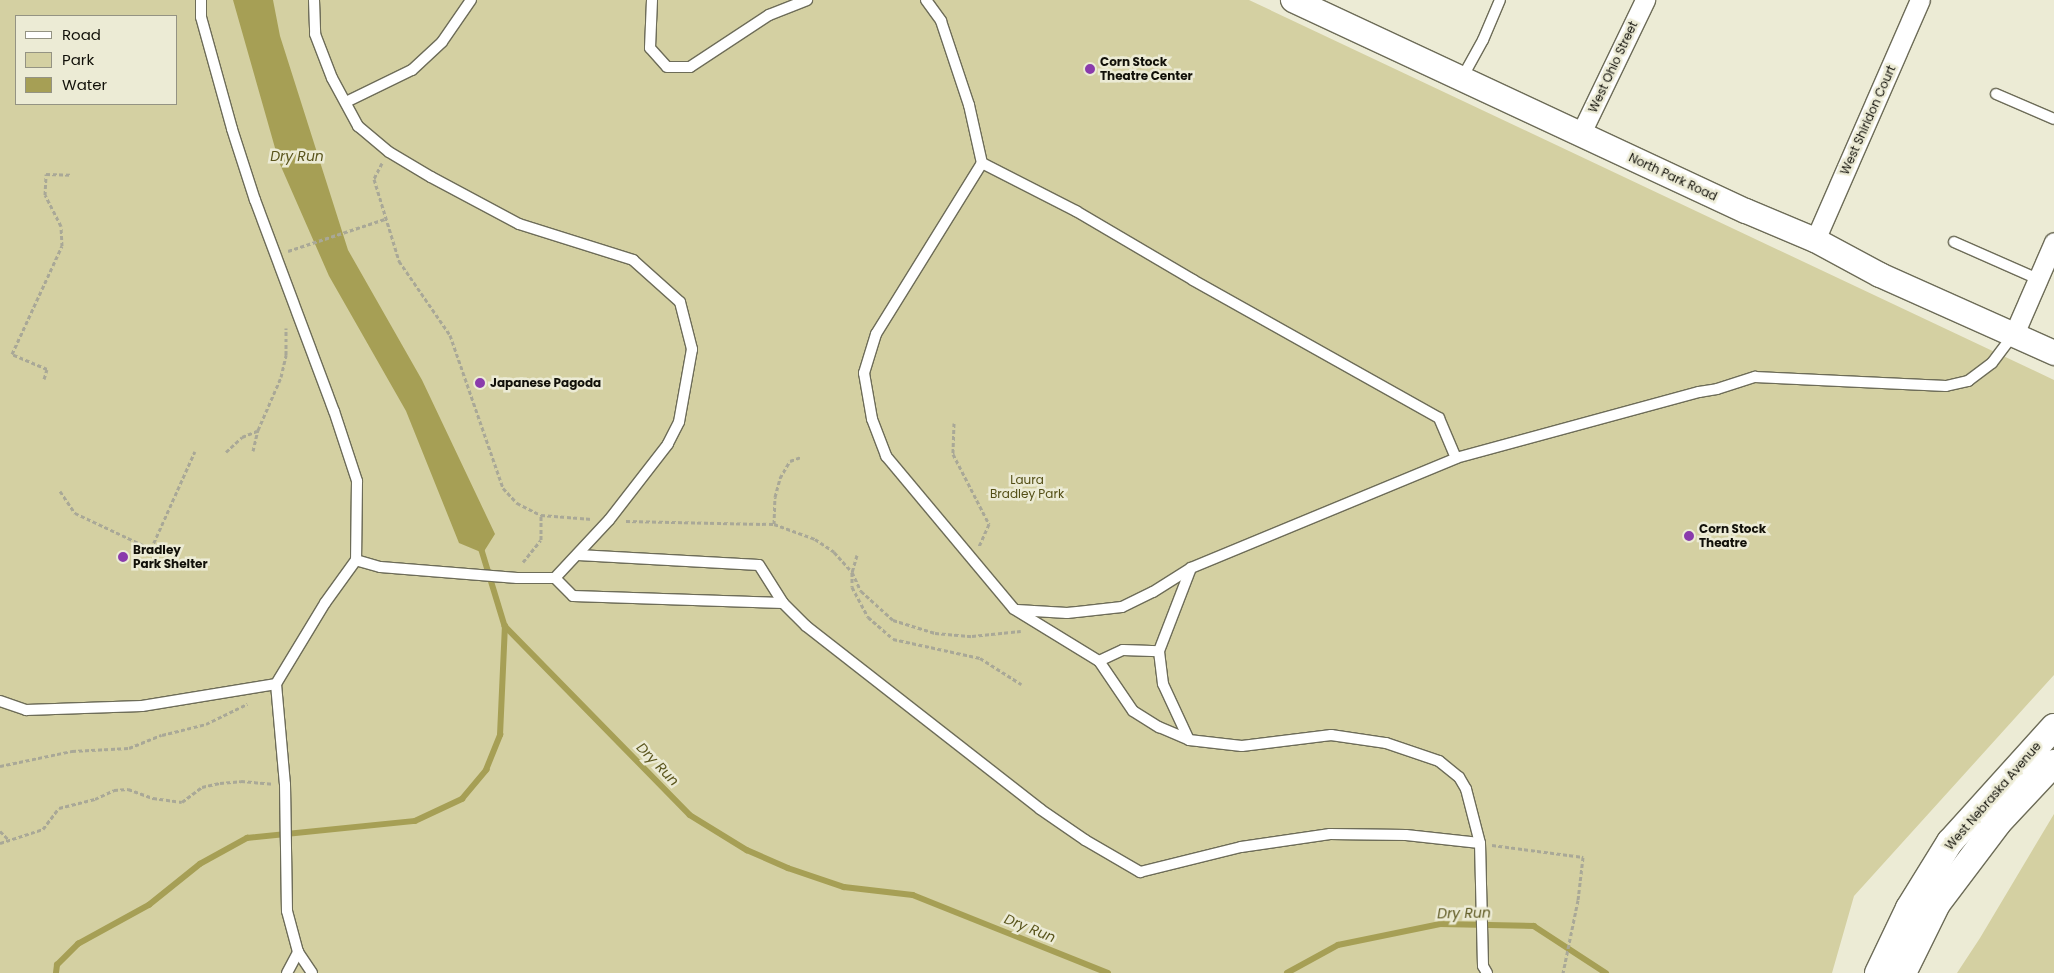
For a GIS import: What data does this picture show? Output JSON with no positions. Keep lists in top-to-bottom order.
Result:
{
  "streets": {
    "main road": ["West Nebraska Avenue"],
    "street": ["West Ohio Street", "West Shiridon Court", "North Park Road"]
  },
  "crossings": [
    ["West Ohio Street", "North Park Road"],
    ["West Shiridon Court", "North Park Road"]
  ],
  "water": ["Dry Run"],
  "parks": ["Laura Bradley Park"],
  "places": [
    "Corn Stock Theatre Center",
    "Japanese Pagoda",
    "Corn Stock Theatre",
    "Bradley Park Shelter"
  ],
  "legend": ["Road", "Park", "Water"]
}
